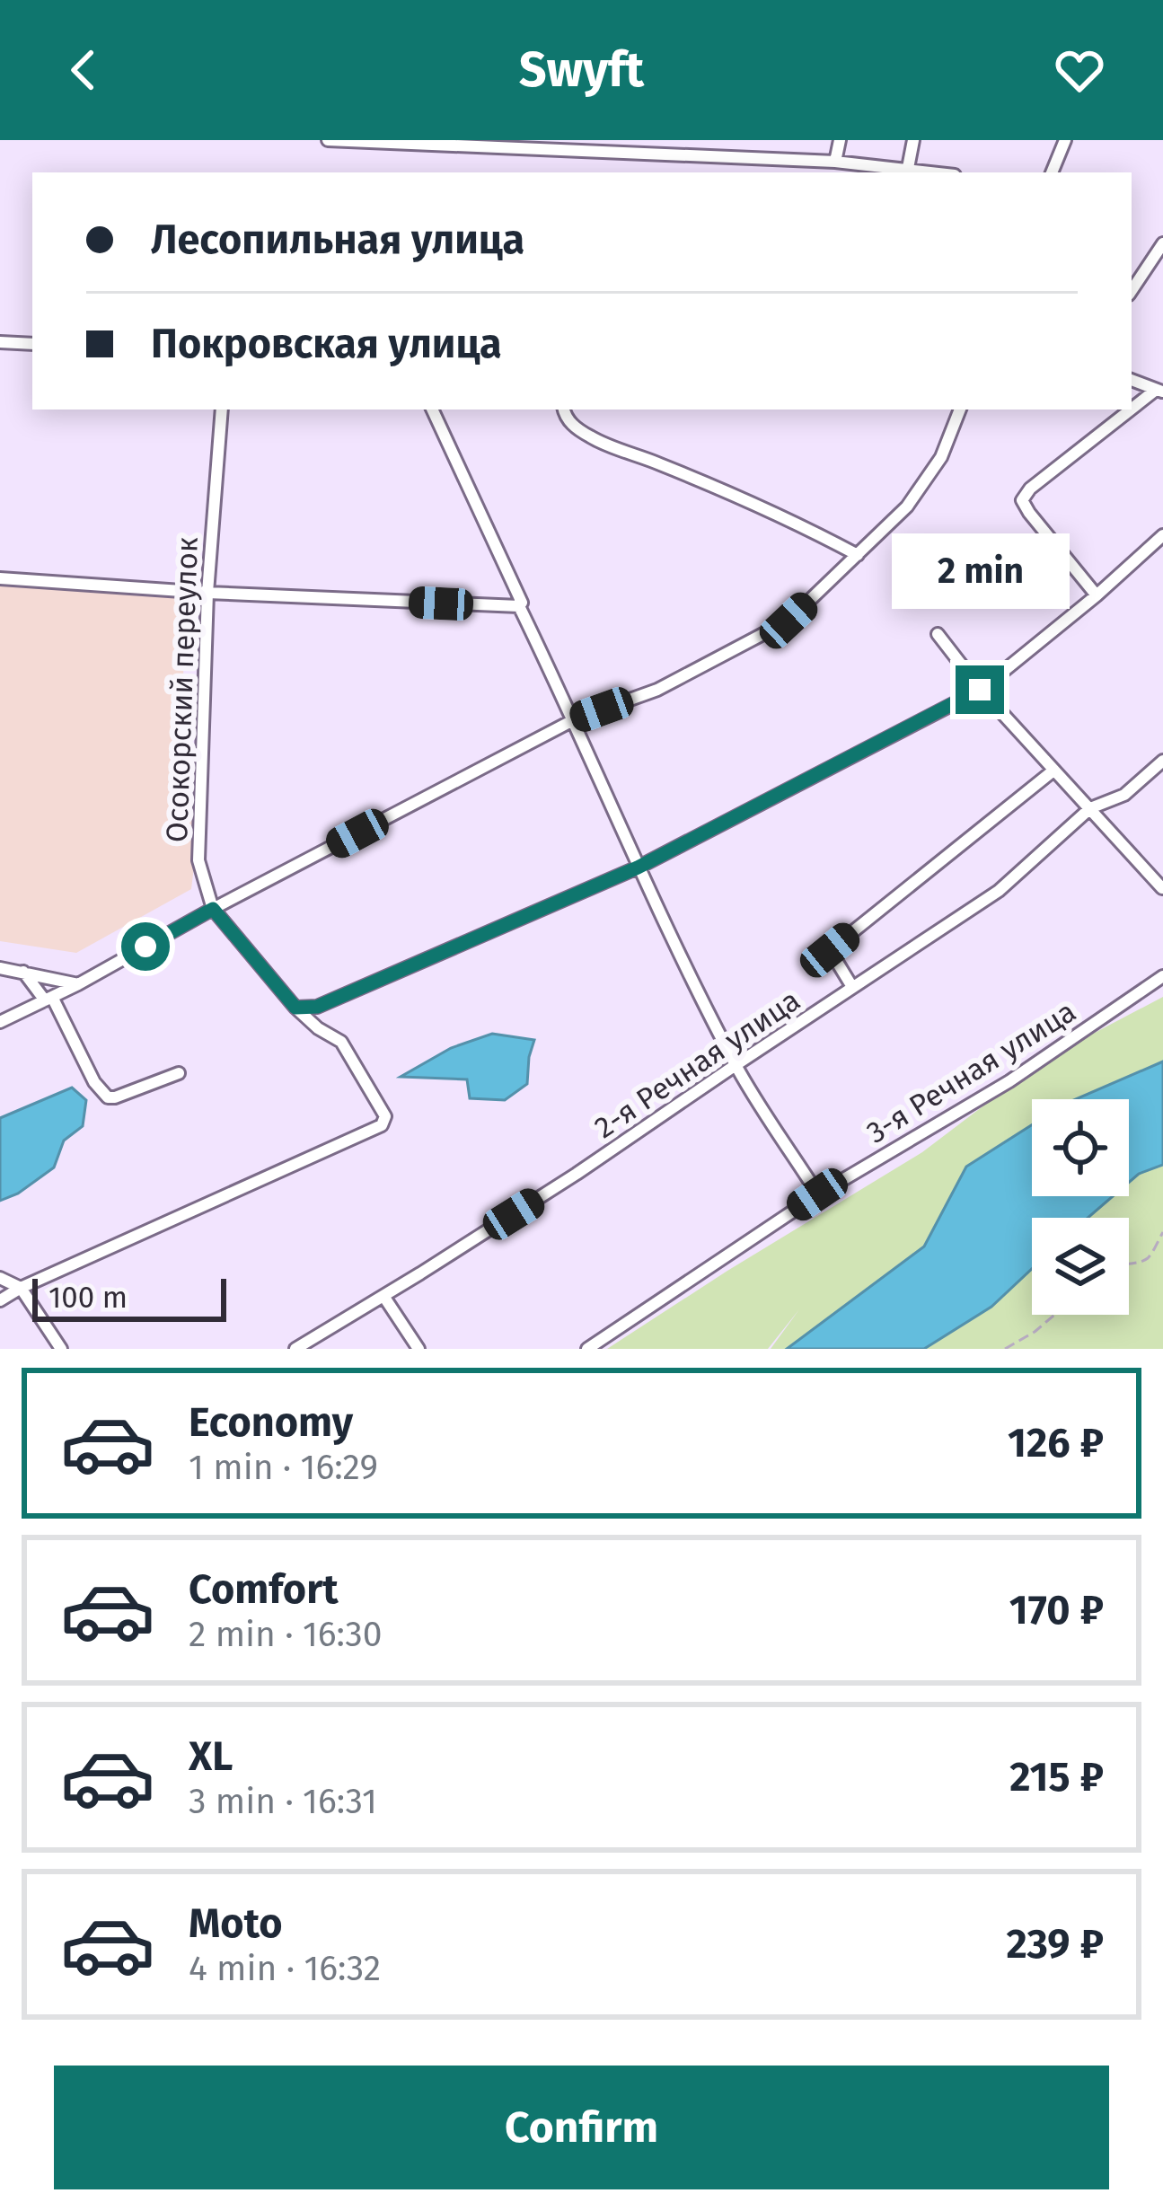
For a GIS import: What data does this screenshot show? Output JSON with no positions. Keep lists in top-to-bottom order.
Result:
{
  "streets": {
    "street": ["Осокорский переулок", "2-я Речная улица", "3-я Речная улица"]
  },
  "scale_bar": "100 m",
  "page": {
    "header": "Swyft",
    "banner": ["Лесопильная улица", "Покровская улица"],
    "bubble": "2 min",
    "scale": "100 m",
    "list": [
      {
        "name": "Economy",
        "note": "1 min · 16:29",
        "value": "126 ₽"
      },
      {
        "name": "Comfort",
        "note": "2 min · 16:30",
        "value": "170 ₽"
      },
      {
        "name": "XL",
        "note": "3 min · 16:31",
        "value": "215 ₽"
      },
      {
        "name": "Moto",
        "note": "4 min · 16:32",
        "value": "239 ₽"
      }
    ],
    "buttons": "Confirm"
  }
}
